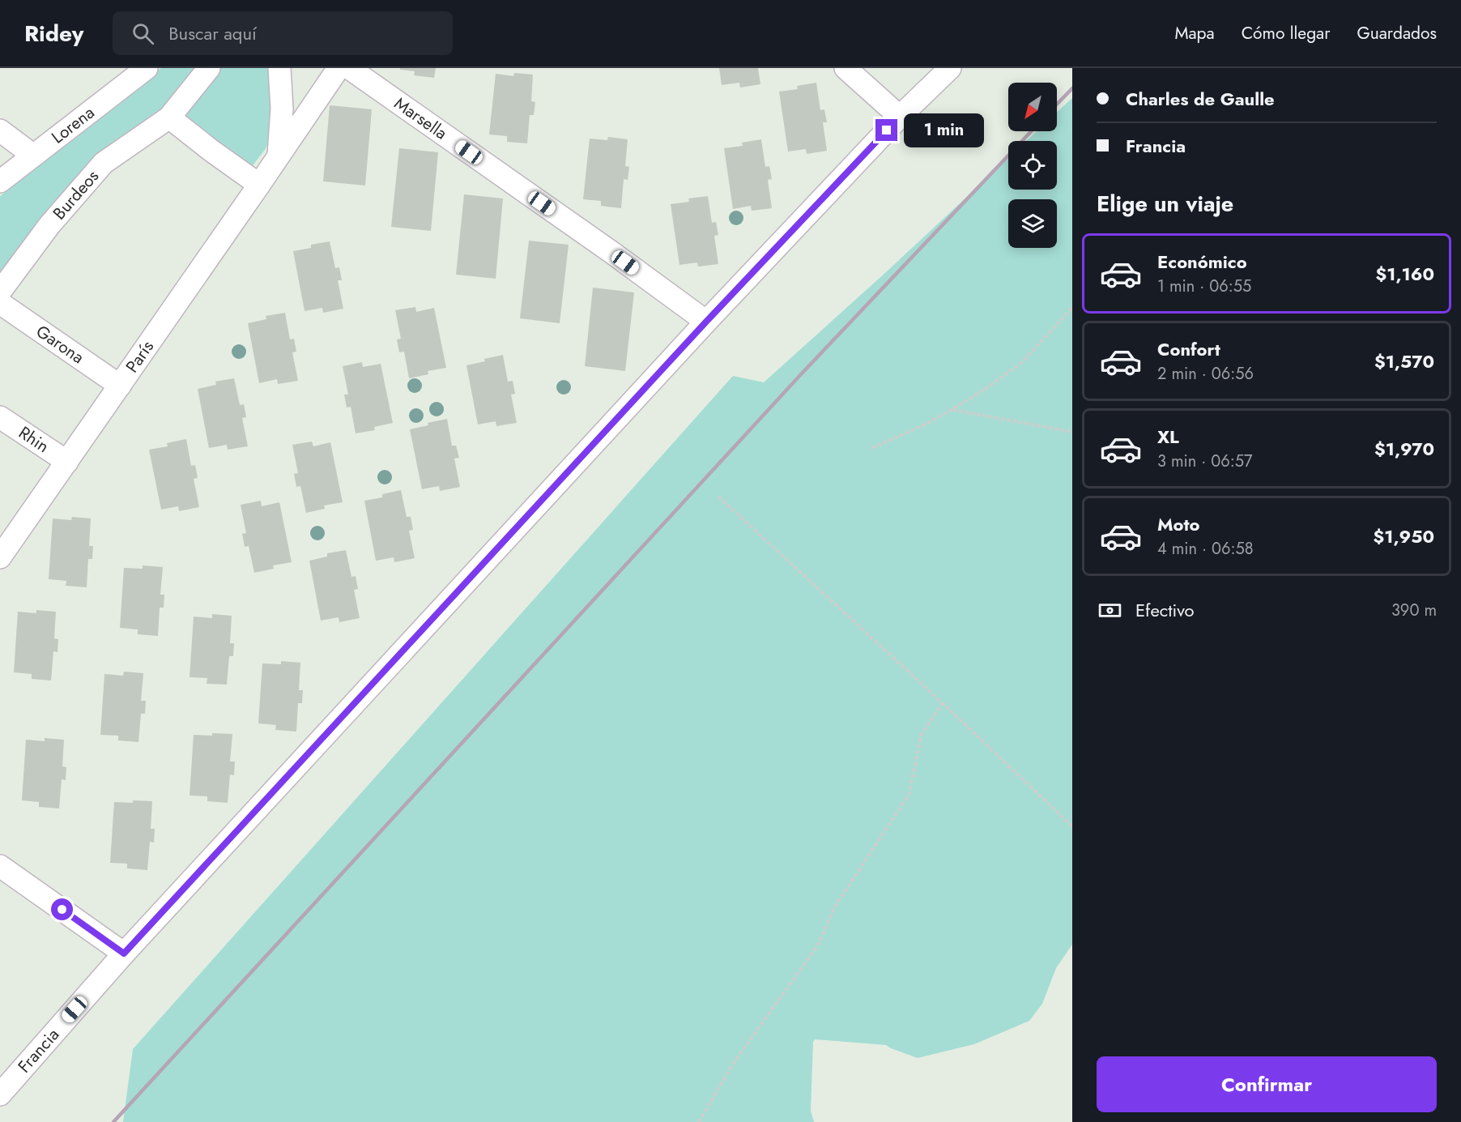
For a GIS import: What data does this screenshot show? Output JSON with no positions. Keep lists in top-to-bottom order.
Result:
{
  "streets": {
    "street": [
      "Marsella",
      "Lorena",
      "Burdeos",
      "Garona",
      "París",
      "Rhin",
      "Francia"
    ]
  },
  "crossings": [
    ["Marsella", "Francia"],
    ["Garona", "París"],
    ["París", "Rhin"]
  ],
  "north": "bottom left",
  "page": {
    "header": "Ridey",
    "search": "Buscar aquí",
    "nav": ["Mapa", "Cómo llegar", "Guardados"],
    "banner": ["Charles de Gaulle", "Francia"],
    "bubble": "1 min",
    "heading": "Elige un viaje",
    "list": [
      {
        "name": "Económico",
        "note": "1 min · 06:55",
        "value": "$1,160"
      },
      {
        "name": "Confort",
        "note": "2 min · 06:56",
        "value": "$1,570"
      },
      {
        "name": "XL",
        "note": "3 min · 06:57",
        "value": "$1,970"
      },
      {
        "name": "Moto",
        "note": "4 min · 06:58",
        "value": "$1,950"
      }
    ],
    "pay": ["Efectivo", "390 m"],
    "buttons": "Confirmar"
  }
}
